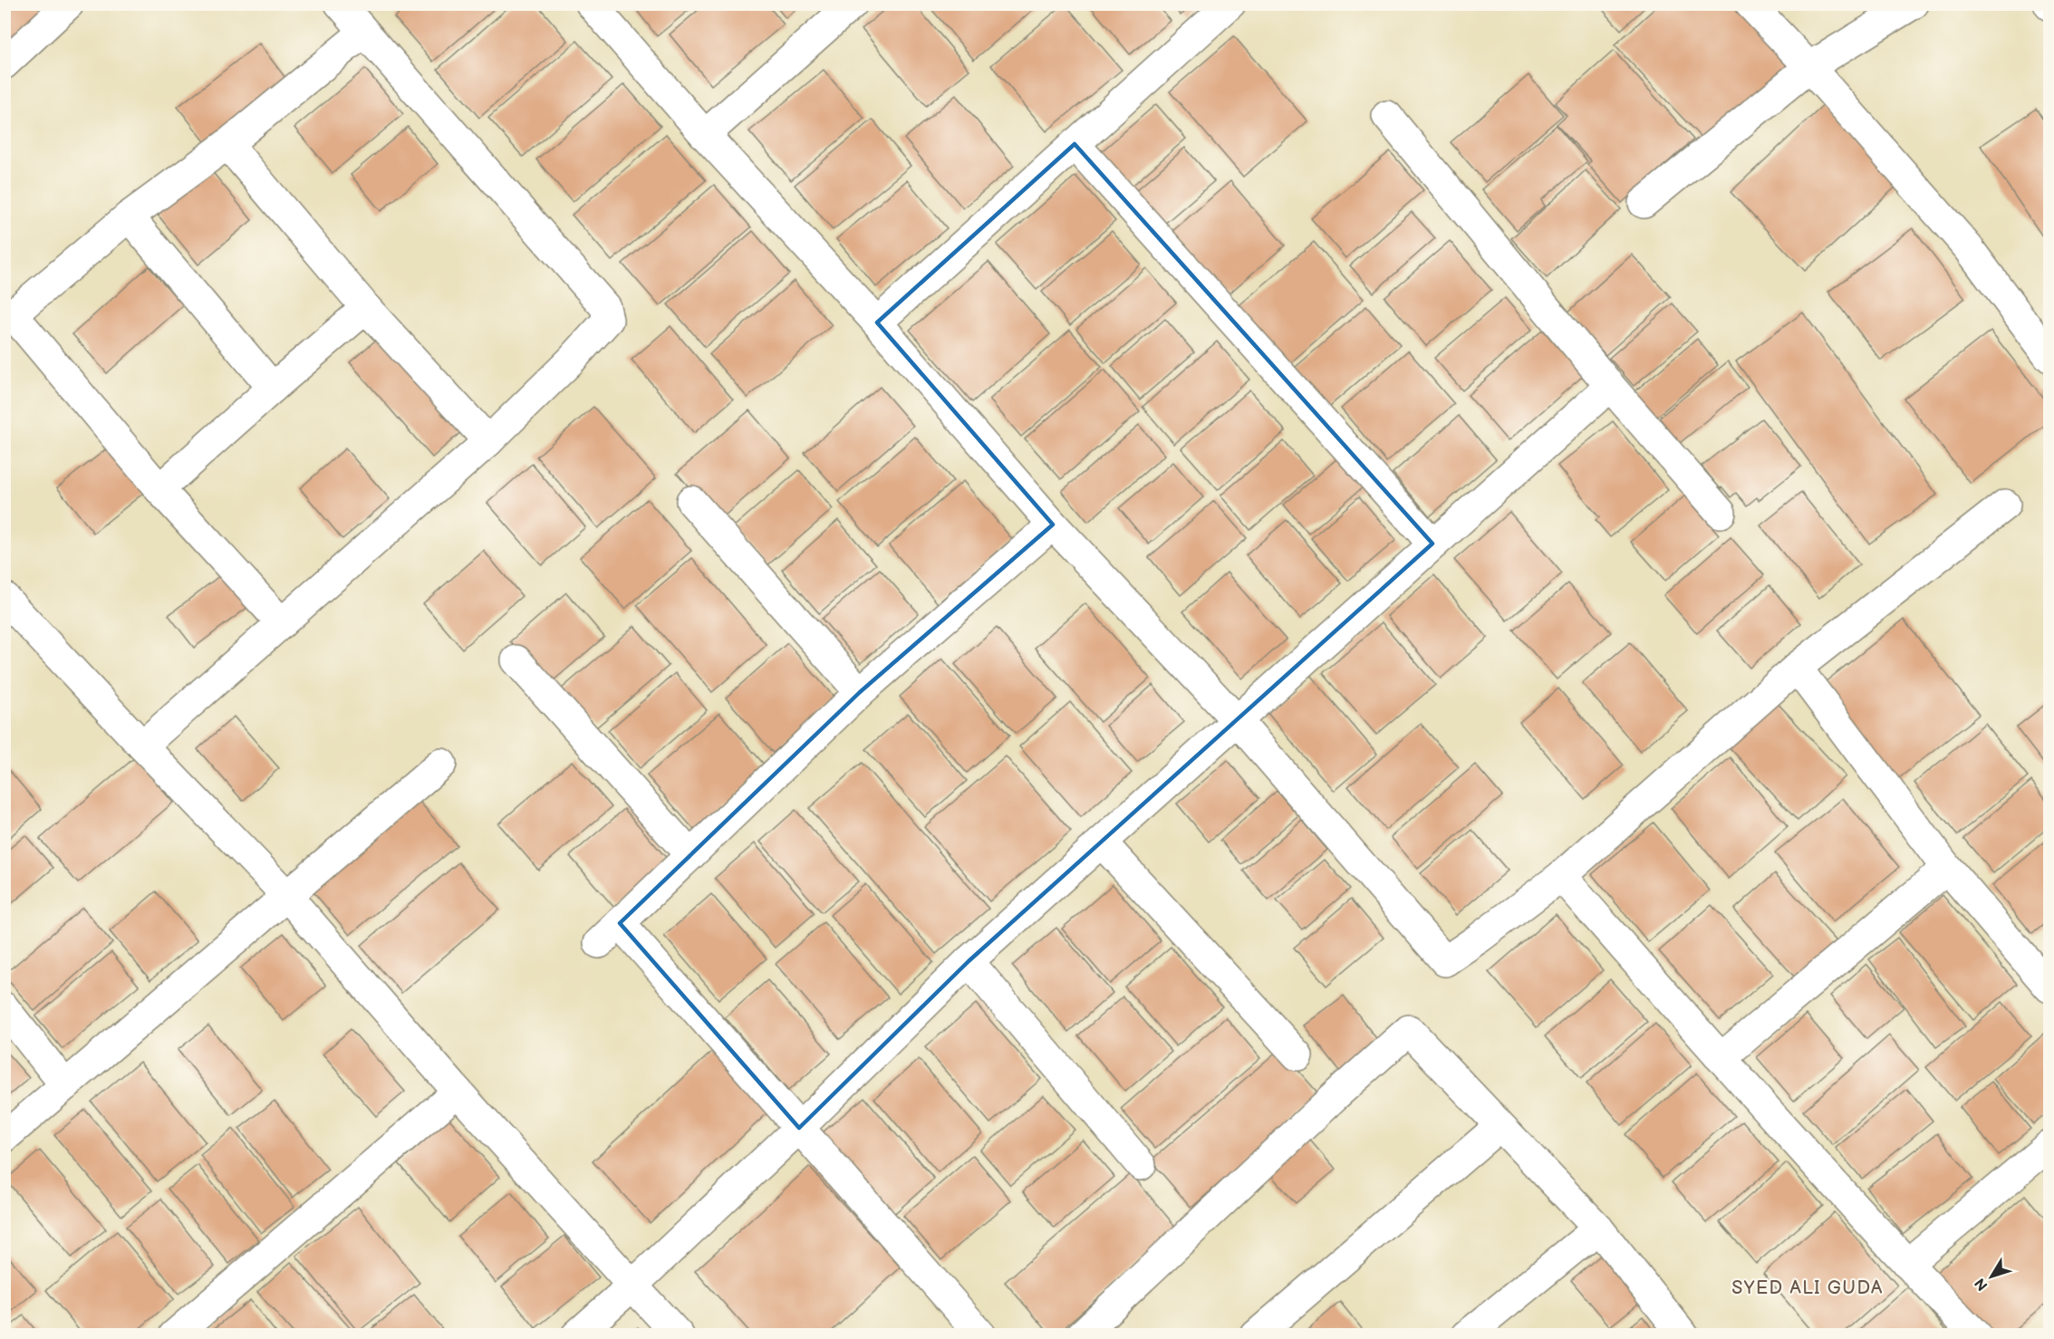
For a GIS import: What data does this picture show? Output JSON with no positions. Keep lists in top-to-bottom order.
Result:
{
  "districts": ["SYED ALI GUDA"],
  "north": "bottom left"
}
